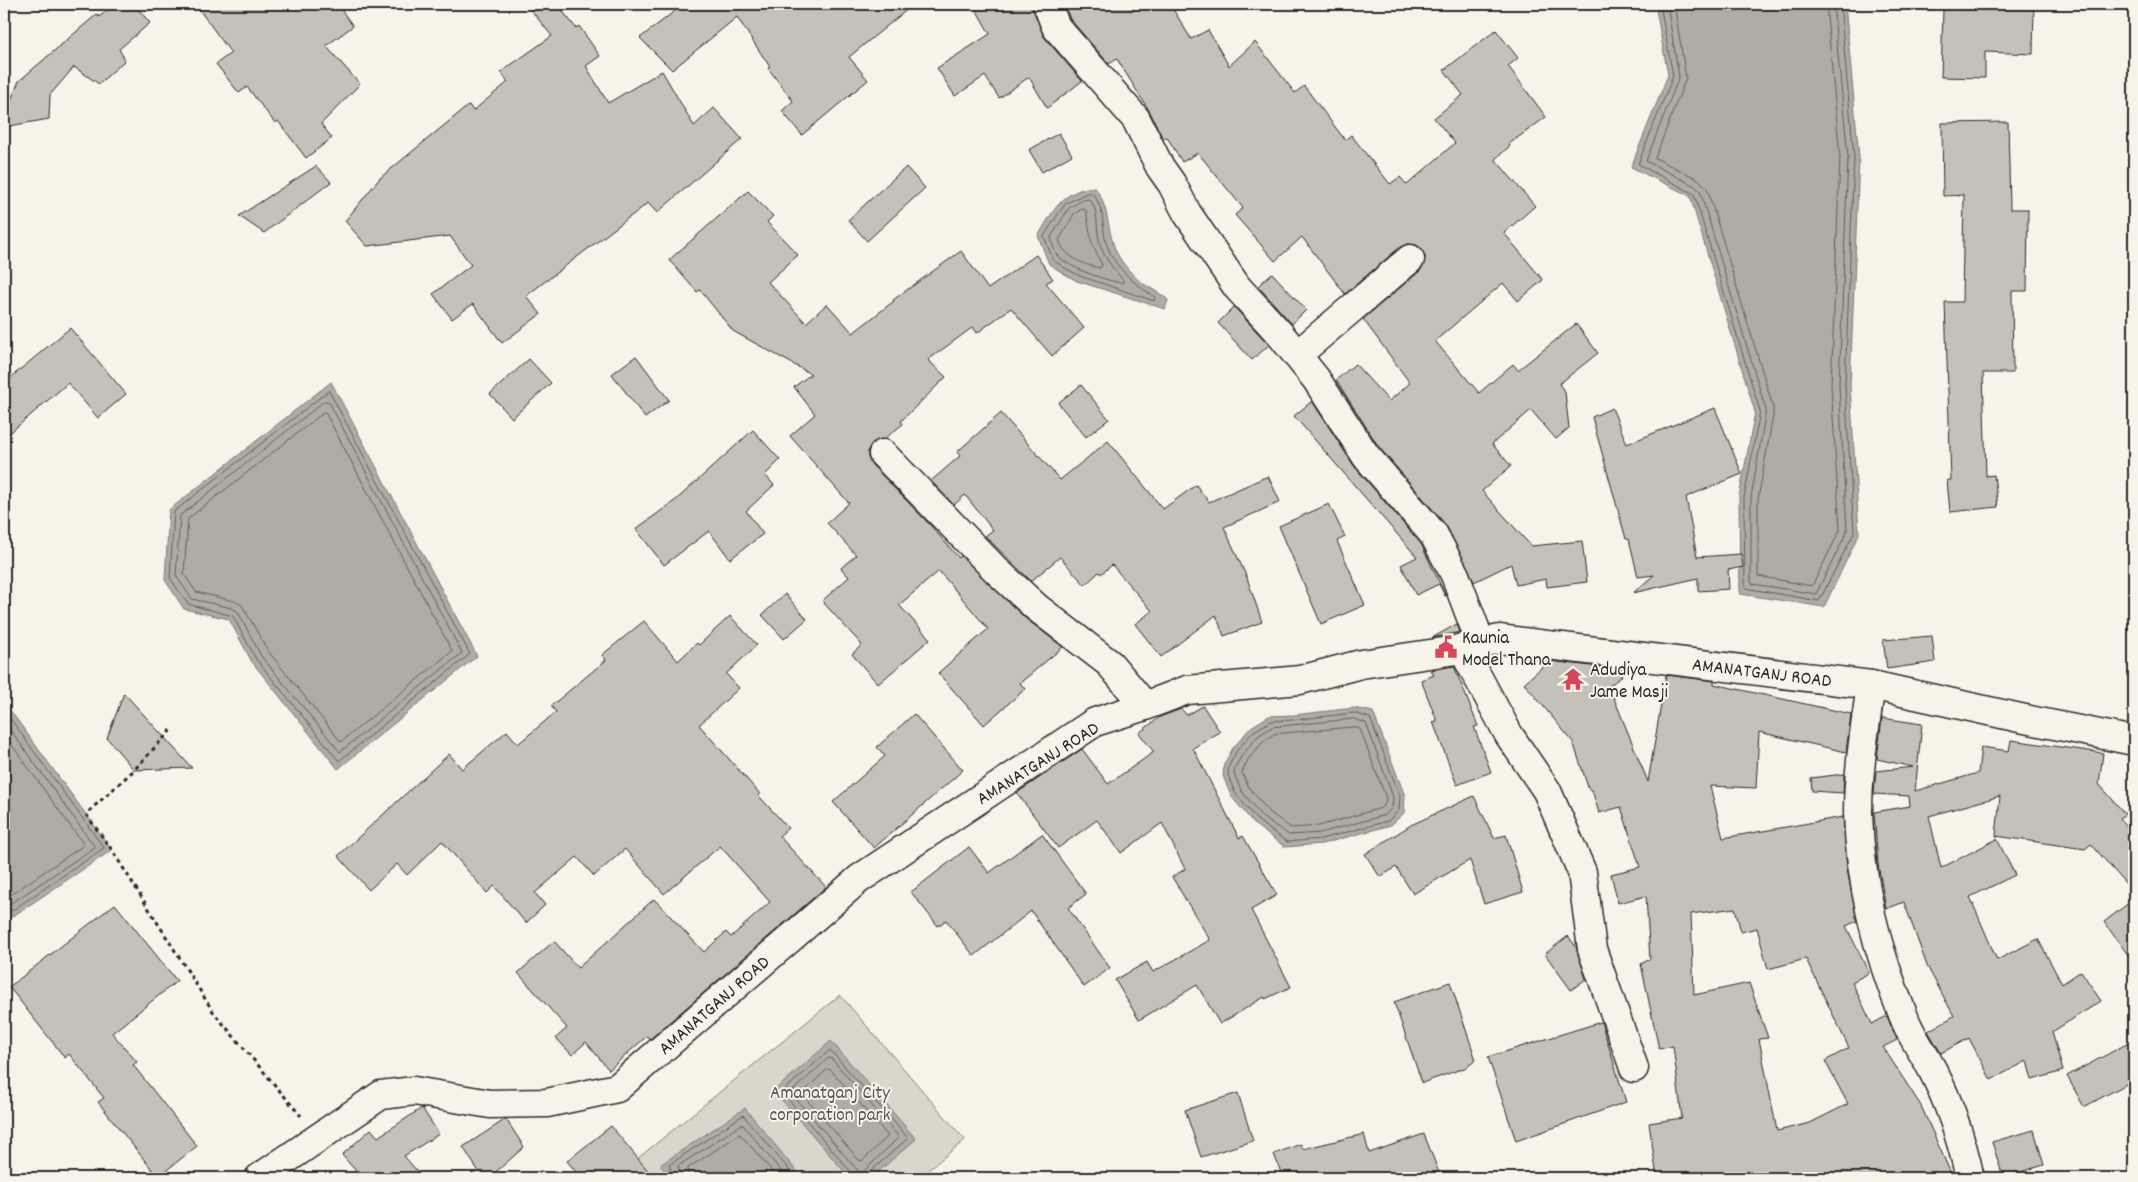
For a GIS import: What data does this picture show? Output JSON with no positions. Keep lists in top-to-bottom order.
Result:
{
  "streets": {
    "street": ["AMANATGANJ ROAD"]
  },
  "parks": ["Amanatganj City corporation park"],
  "places": {
    "public building": ["Kaunia Model Thana"],
    "temple": ["Adudiya Jame Masji"]
  }
}
